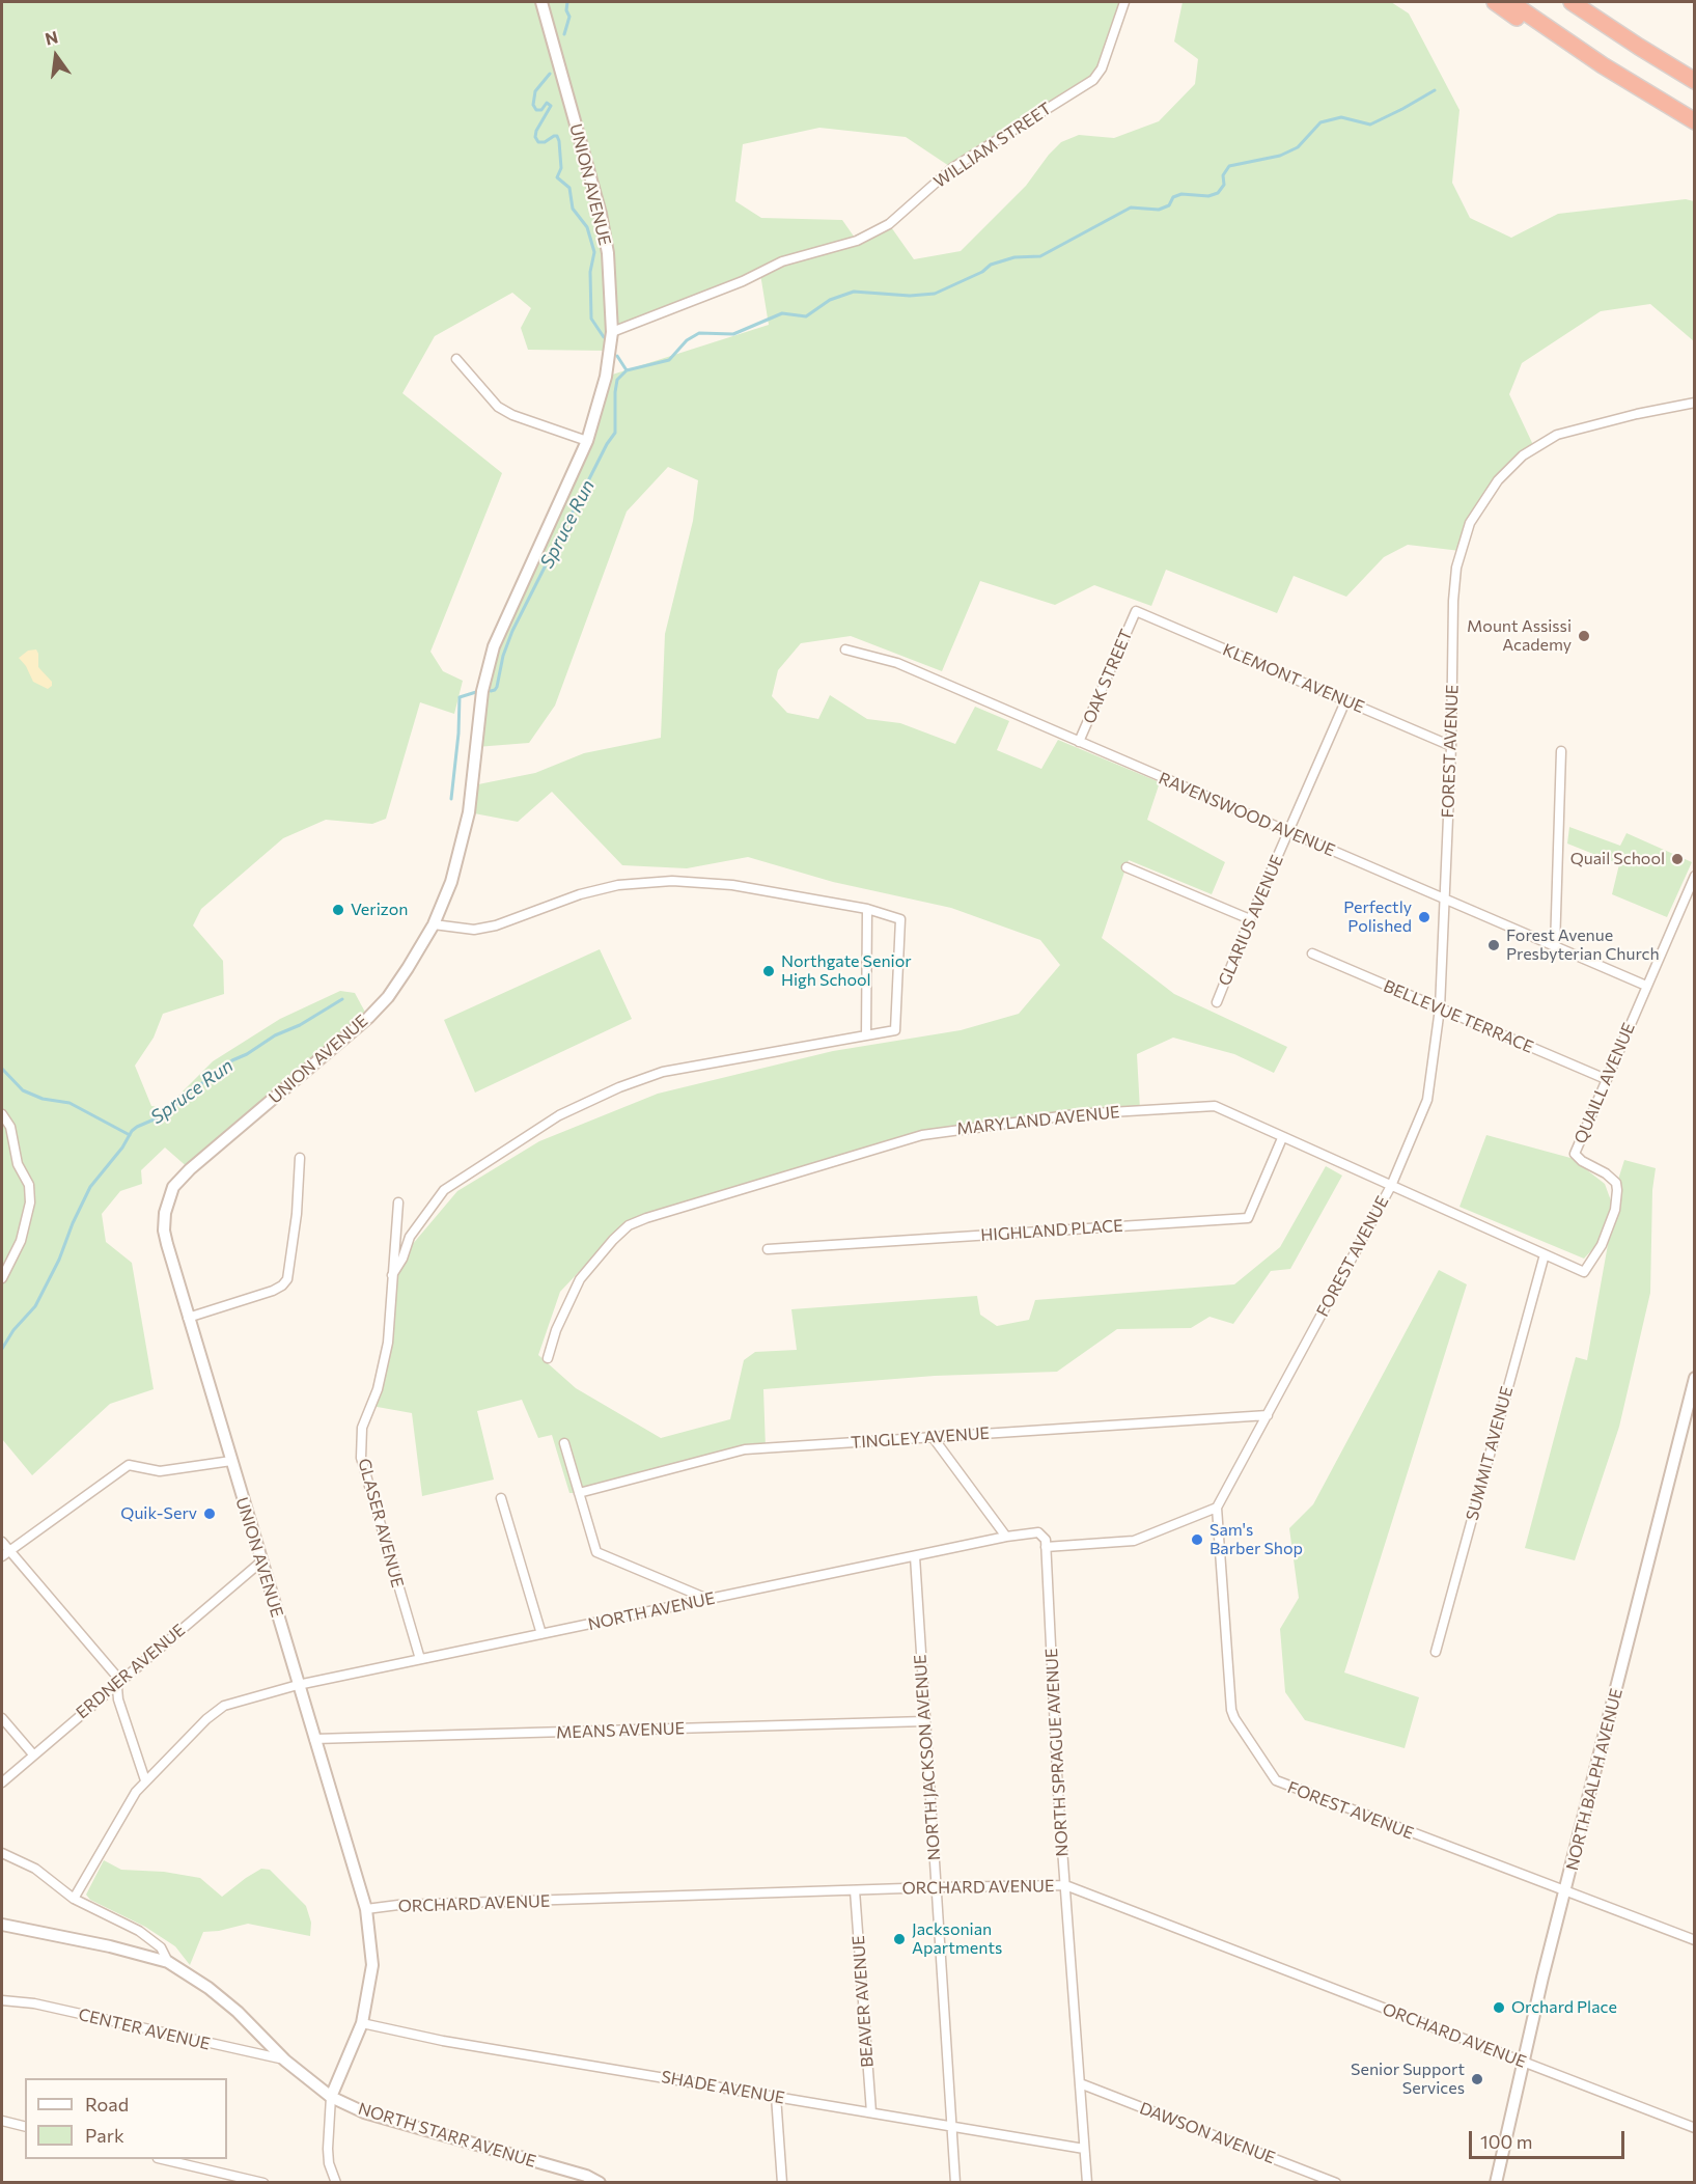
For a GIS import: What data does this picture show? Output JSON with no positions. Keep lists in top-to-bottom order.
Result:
{
  "streets": {
    "street": [
      "WILLIAM STREET",
      "UNION AVENUE",
      "OAK STREET",
      "KLEMONT AVENUE",
      "FOREST AVENUE",
      "RAVENSWOOD AVENUE",
      "GLARIUS AVENUE",
      "BELLEVUE TERRACE",
      "QUAILL AVENUE",
      "MARYLAND AVENUE",
      "HIGHLAND PLACE",
      "TINGLEY AVENUE",
      "SUMMIT AVENUE",
      "GLASER AVENUE",
      "NORTH AVENUE",
      "ERDNER AVENUE",
      "MEANS AVENUE",
      "NORTH SPRAGUE AVENUE",
      "NORTH JACKSON AVENUE",
      "NORTH BALPH AVENUE",
      "ORCHARD AVENUE",
      "BEAVER AVENUE",
      "CENTER AVENUE",
      "SHADE AVENUE",
      "DAWSON AVENUE",
      "NORTH STARR AVENUE"
    ]
  },
  "crossings": [
    ["WILLIAM STREET", "UNION AVENUE"],
    ["UNION AVENUE", "NORTH AVENUE"],
    ["UNION AVENUE", "ERDNER AVENUE"],
    ["UNION AVENUE", "MEANS AVENUE"],
    ["UNION AVENUE", "ORCHARD AVENUE"],
    ["UNION AVENUE", "SHADE AVENUE"],
    ["UNION AVENUE", "NORTH STARR AVENUE"],
    ["OAK STREET", "KLEMONT AVENUE"],
    ["OAK STREET", "RAVENSWOOD AVENUE"],
    ["KLEMONT AVENUE", "FOREST AVENUE"],
    ["KLEMONT AVENUE", "GLARIUS AVENUE"],
    ["FOREST AVENUE", "RAVENSWOOD AVENUE"],
    ["FOREST AVENUE", "BELLEVUE TERRACE"],
    ["FOREST AVENUE", "MARYLAND AVENUE"],
    ["FOREST AVENUE", "TINGLEY AVENUE"],
    ["FOREST AVENUE", "NORTH BALPH AVENUE"],
    ["RAVENSWOOD AVENUE", "GLARIUS AVENUE"],
    ["RAVENSWOOD AVENUE", "QUAILL AVENUE"],
    ["BELLEVUE TERRACE", "QUAILL AVENUE"],
    ["QUAILL AVENUE", "MARYLAND AVENUE"],
    ["MARYLAND AVENUE", "HIGHLAND PLACE"],
    ["MARYLAND AVENUE", "SUMMIT AVENUE"],
    ["GLASER AVENUE", "NORTH AVENUE"],
    ["NORTH AVENUE", "NORTH SPRAGUE AVENUE"],
    ["NORTH AVENUE", "NORTH JACKSON AVENUE"],
    ["MEANS AVENUE", "NORTH JACKSON AVENUE"],
    ["NORTH SPRAGUE AVENUE", "ORCHARD AVENUE"],
    ["NORTH SPRAGUE AVENUE", "SHADE AVENUE"],
    ["NORTH SPRAGUE AVENUE", "DAWSON AVENUE"],
    ["NORTH JACKSON AVENUE", "ORCHARD AVENUE"],
    ["NORTH JACKSON AVENUE", "SHADE AVENUE"],
    ["NORTH BALPH AVENUE", "ORCHARD AVENUE"],
    ["ORCHARD AVENUE", "BEAVER AVENUE"],
    ["BEAVER AVENUE", "SHADE AVENUE"],
    ["CENTER AVENUE", "NORTH STARR AVENUE"]
  ],
  "water": ["Spruce Run"],
  "places": [
    "Mount Assissi Academy",
    "Quail School",
    "Verizon",
    "Perfectly Polished",
    "Forest Avenue Presbyterian Church",
    "Northgate Senior High School",
    "Quik-Serv",
    "Sam's Barber Shop",
    "Jacksonian Apartments",
    "Orchard Place",
    "Senior Support Services"
  ],
  "legend": ["Road", "Park"],
  "scale_bar": "100 m",
  "north": "top"
}
